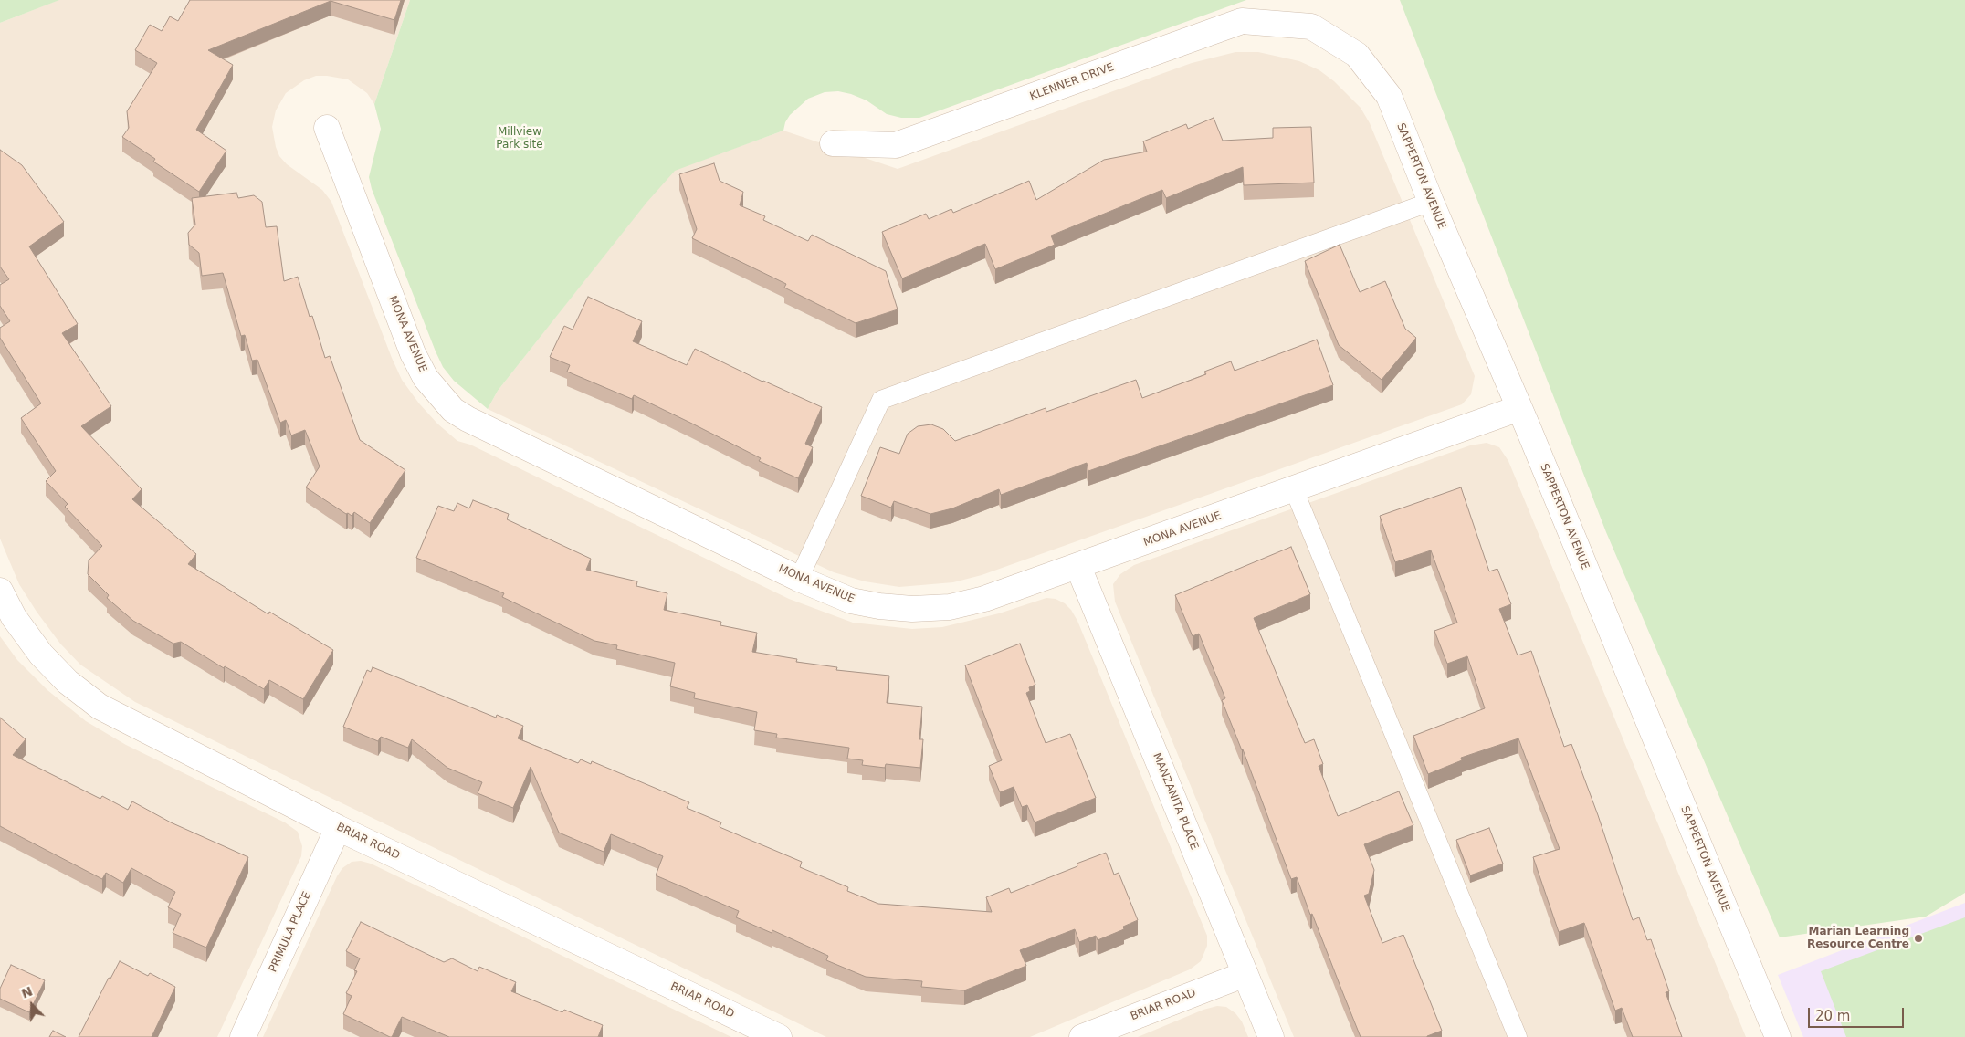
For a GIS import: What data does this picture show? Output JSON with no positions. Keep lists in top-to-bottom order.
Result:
{
  "streets": {
    "street": [
      "KLENNER DRIVE",
      "SAPPERTON AVENUE",
      "MONA AVENUE",
      "MANZANITA PLACE",
      "BRIAR ROAD",
      "PRIMULA PLACE"
    ]
  },
  "crossings": [
    ["KLENNER DRIVE", "SAPPERTON AVENUE"],
    ["SAPPERTON AVENUE", "MONA AVENUE"],
    ["MONA AVENUE", "MANZANITA PLACE"],
    ["MANZANITA PLACE", "BRIAR ROAD"],
    ["BRIAR ROAD", "PRIMULA PLACE"]
  ],
  "parks": ["Millview Park site"],
  "places": ["Marian Learning Resource Centre"],
  "scale_bar": "20 m",
  "north": "top"
}
